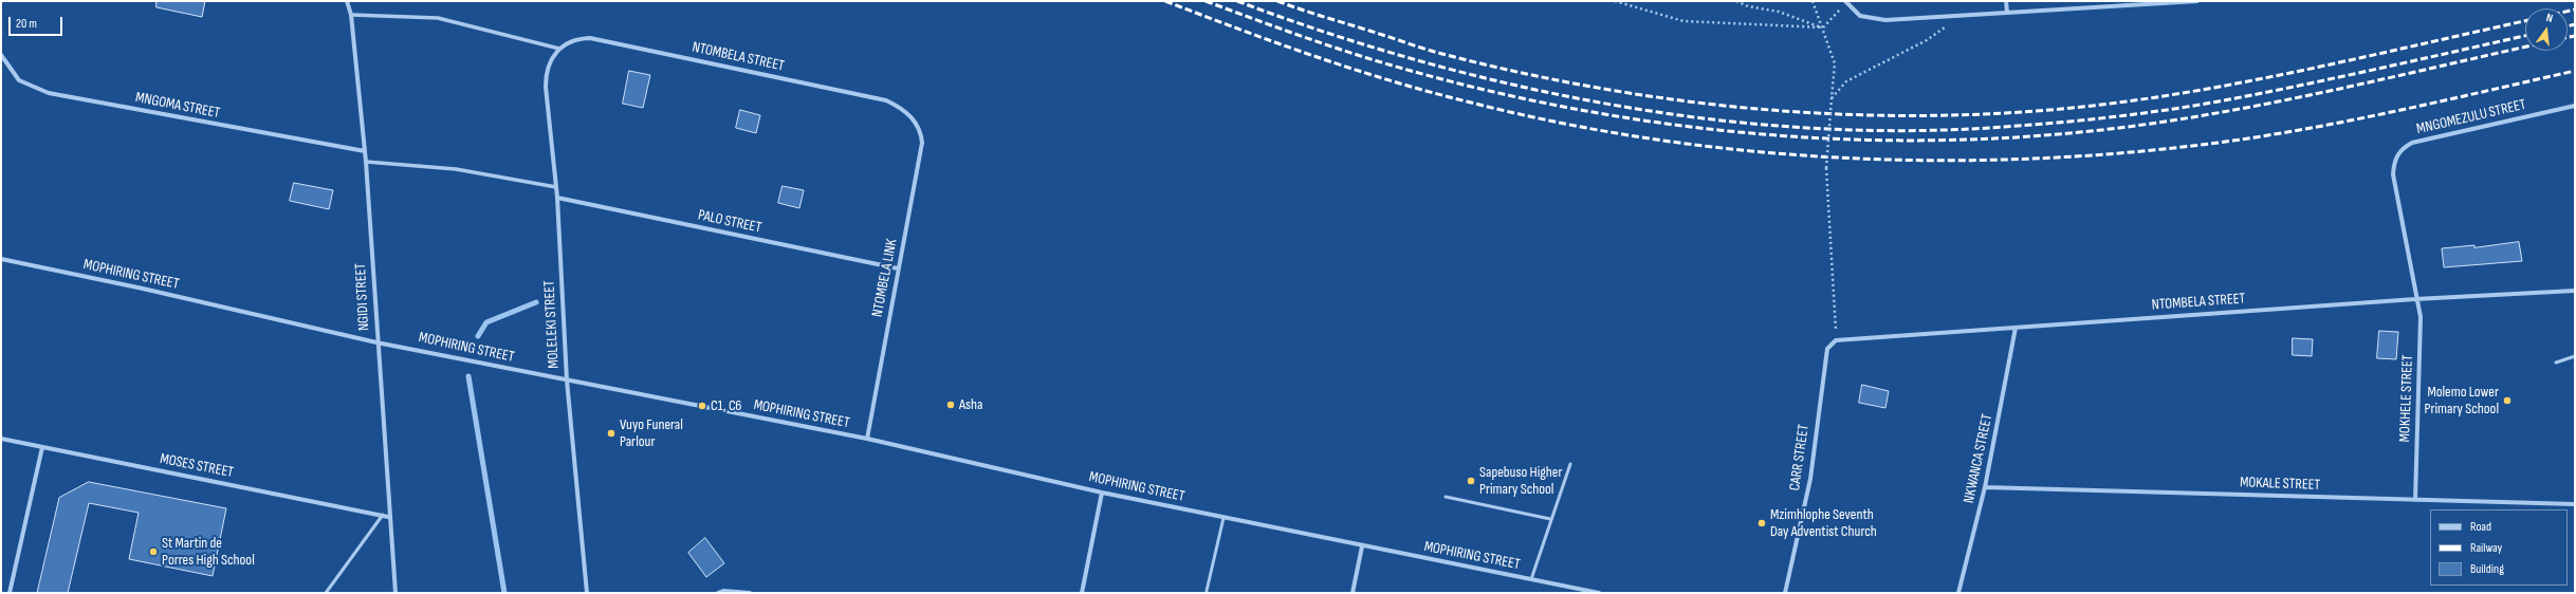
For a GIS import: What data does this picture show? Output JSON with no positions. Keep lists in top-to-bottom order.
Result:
{
  "streets": {
    "street": [
      "NTOMBELA STREET",
      "MNGOMA STREET",
      "MNGOMEZULU STREET",
      "PALO STREET",
      "MOPHIRING STREET",
      "NTOMBELA LINK",
      "NGIDI STREET",
      "MOLELEKI STREET",
      "MOKHELE STREET",
      "CARR STREET",
      "NKWANCA STREET",
      "MOSES STREET",
      "MOKALE STREET"
    ]
  },
  "crossings": [
    ["NTOMBELA STREET", "MNGOMEZULU STREET"],
    ["NTOMBELA STREET", "NTOMBELA LINK"],
    ["NTOMBELA STREET", "MOLELEKI STREET"],
    ["NTOMBELA STREET", "MOKHELE STREET"],
    ["NTOMBELA STREET", "CARR STREET"],
    ["NTOMBELA STREET", "NKWANCA STREET"],
    ["MNGOMA STREET", "NGIDI STREET"],
    ["MNGOMEZULU STREET", "MOKHELE STREET"],
    ["PALO STREET", "NTOMBELA LINK"],
    ["PALO STREET", "MOLELEKI STREET"],
    ["MOPHIRING STREET", "NTOMBELA LINK"],
    ["MOPHIRING STREET", "NGIDI STREET"],
    ["MOPHIRING STREET", "MOLELEKI STREET"],
    ["NGIDI STREET", "MOSES STREET"],
    ["MOKHELE STREET", "MOKALE STREET"],
    ["NKWANCA STREET", "MOKALE STREET"]
  ],
  "places": [
    "Molemo Lower Primary School",
    "Asha",
    "C1, C6",
    "Vuyo Funeral Parlour",
    "Sapebuso Higher Primary School",
    "Mzimhlophe Seventh Day Adventist Church",
    "St Martin de Porres High School"
  ],
  "legend": ["Road", "Railway", "Building"],
  "scale_bar": "20 m",
  "north": "top"
}
